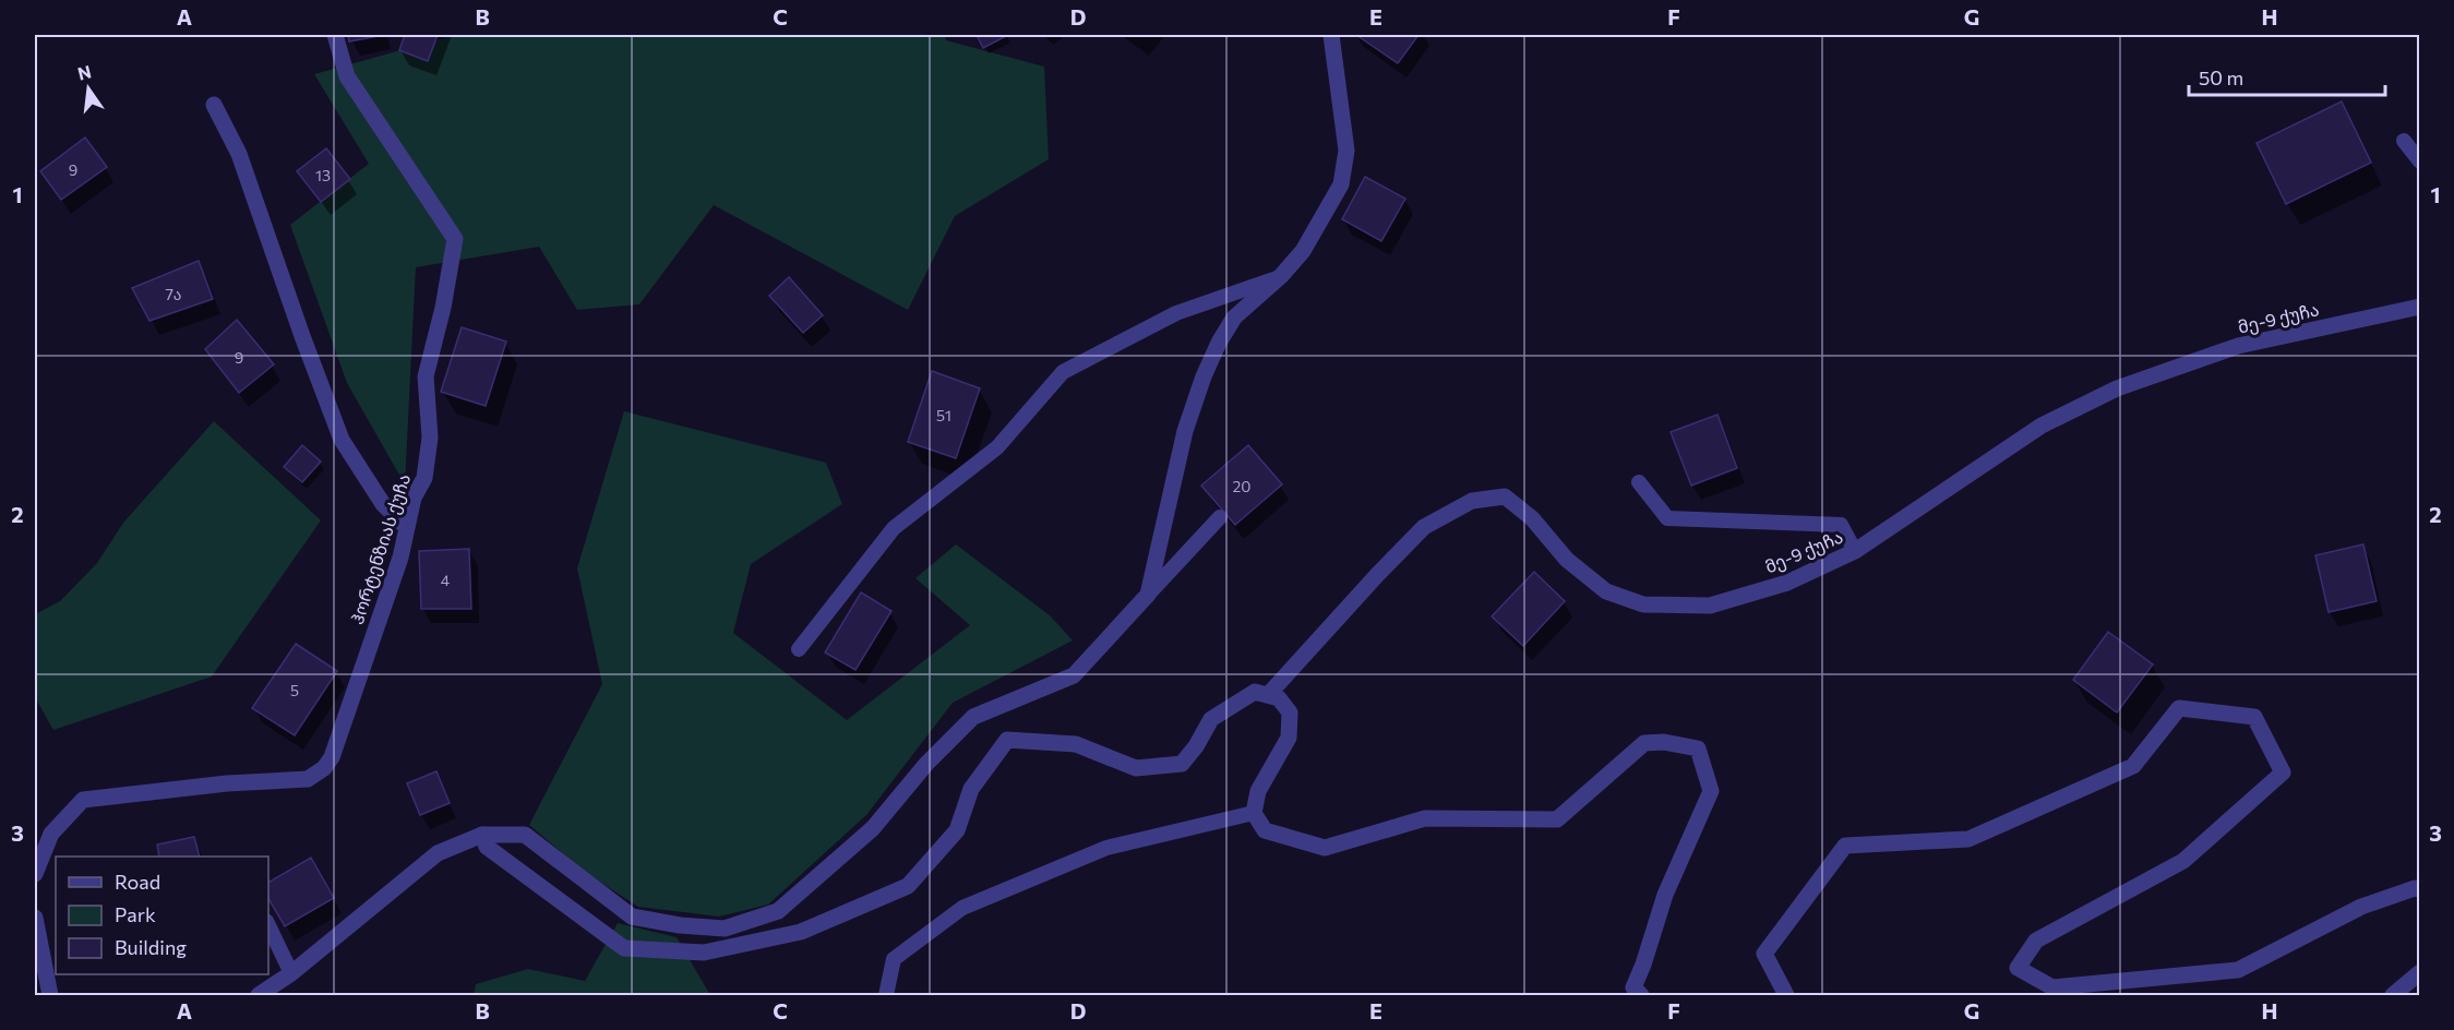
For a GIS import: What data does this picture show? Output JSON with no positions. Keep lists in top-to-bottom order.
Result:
{
  "streets": {
    "street": ["მე-9 ქუჩა", "ჰორტენზიას ქუჩა"]
  },
  "house_numbers": [
    "9",
    "13",
    "7ა",
    "9",
    "51",
    "20",
    "4",
    "5"
  ],
  "legend": ["Road", "Park", "Building"],
  "scale_bar": "50 m",
  "north": "top",
  "grid": {
    "columns": [
      "A",
      "B",
      "C",
      "D",
      "E",
      "F",
      "G",
      "H"
    ],
    "rows": ["1", "2", "3"]
  }
}
